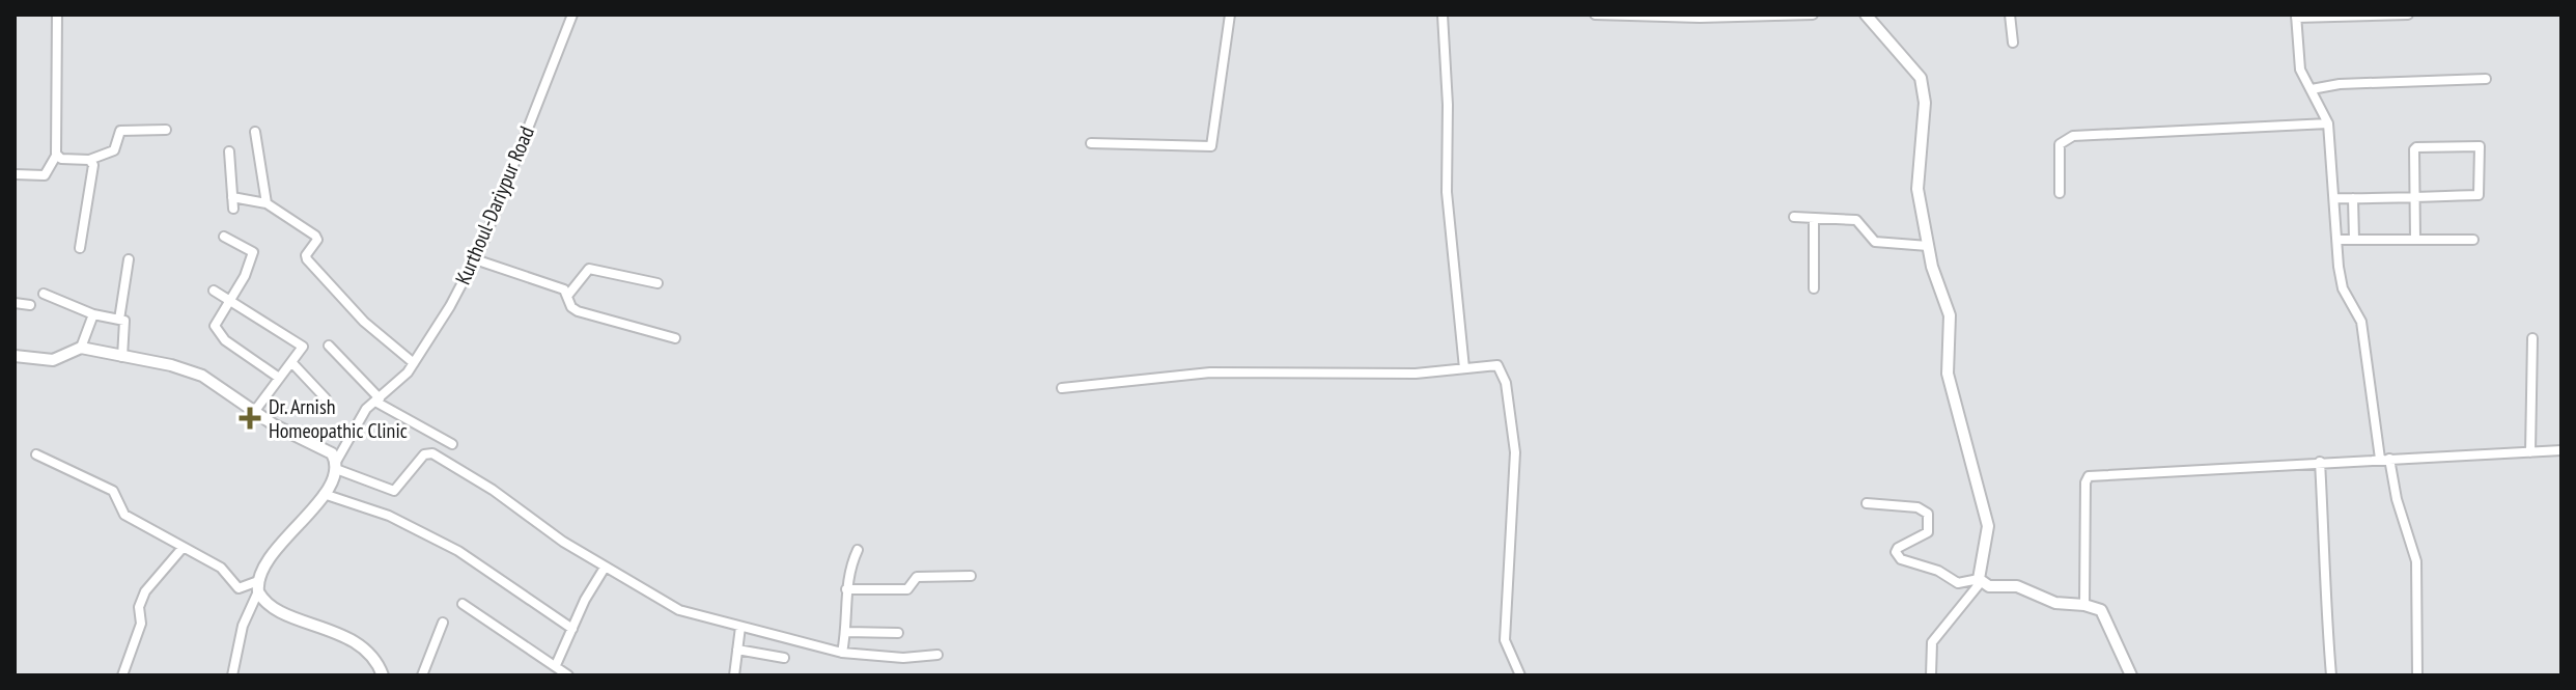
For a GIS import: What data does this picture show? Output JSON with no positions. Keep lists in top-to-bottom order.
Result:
{
  "streets": {
    "street": ["Kurthoul-Dariypur Road"]
  },
  "places": {
    "health": ["Dr. Arnish Homeopathic Clinic"]
  }
}
